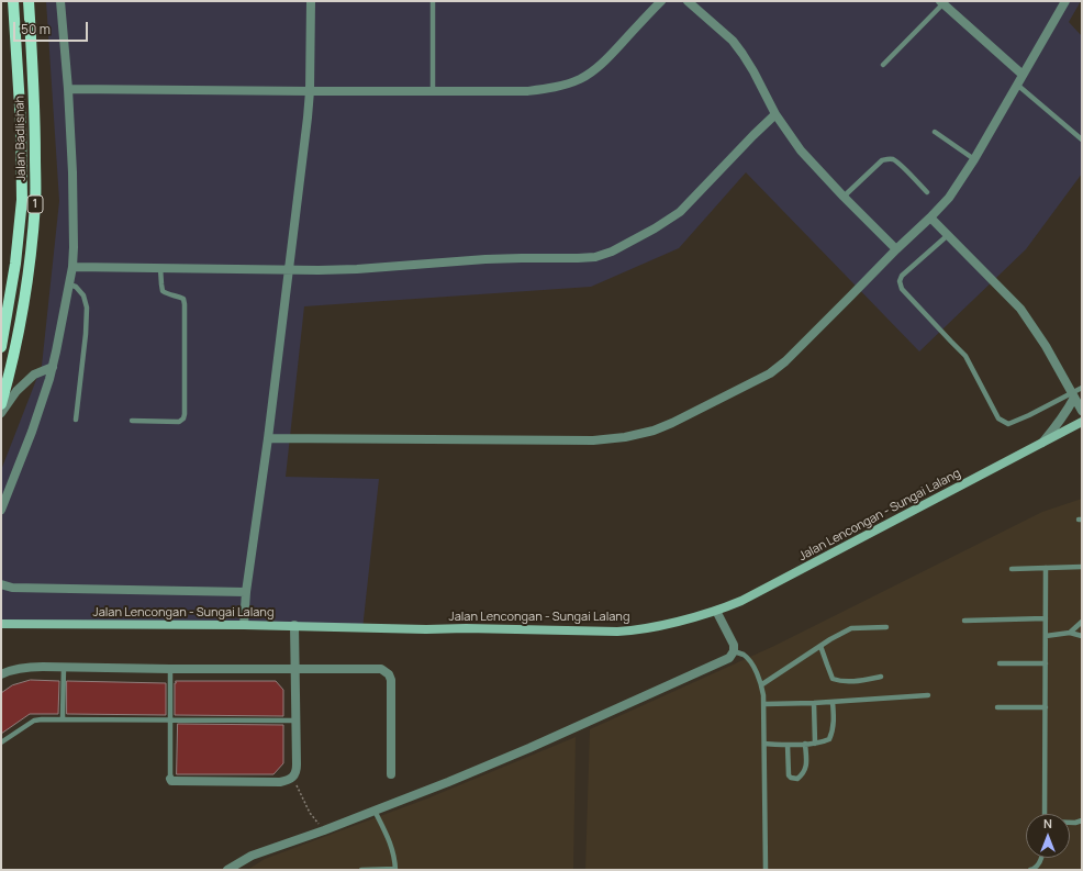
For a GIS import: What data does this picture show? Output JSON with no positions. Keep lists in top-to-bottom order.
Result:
{
  "streets": {
    "main road": ["Jalan Badlishah", "1"],
    "street": ["Jalan Lencongan - Sungai Lalang"]
  },
  "scale_bar": "50 m",
  "north": "top"
}
